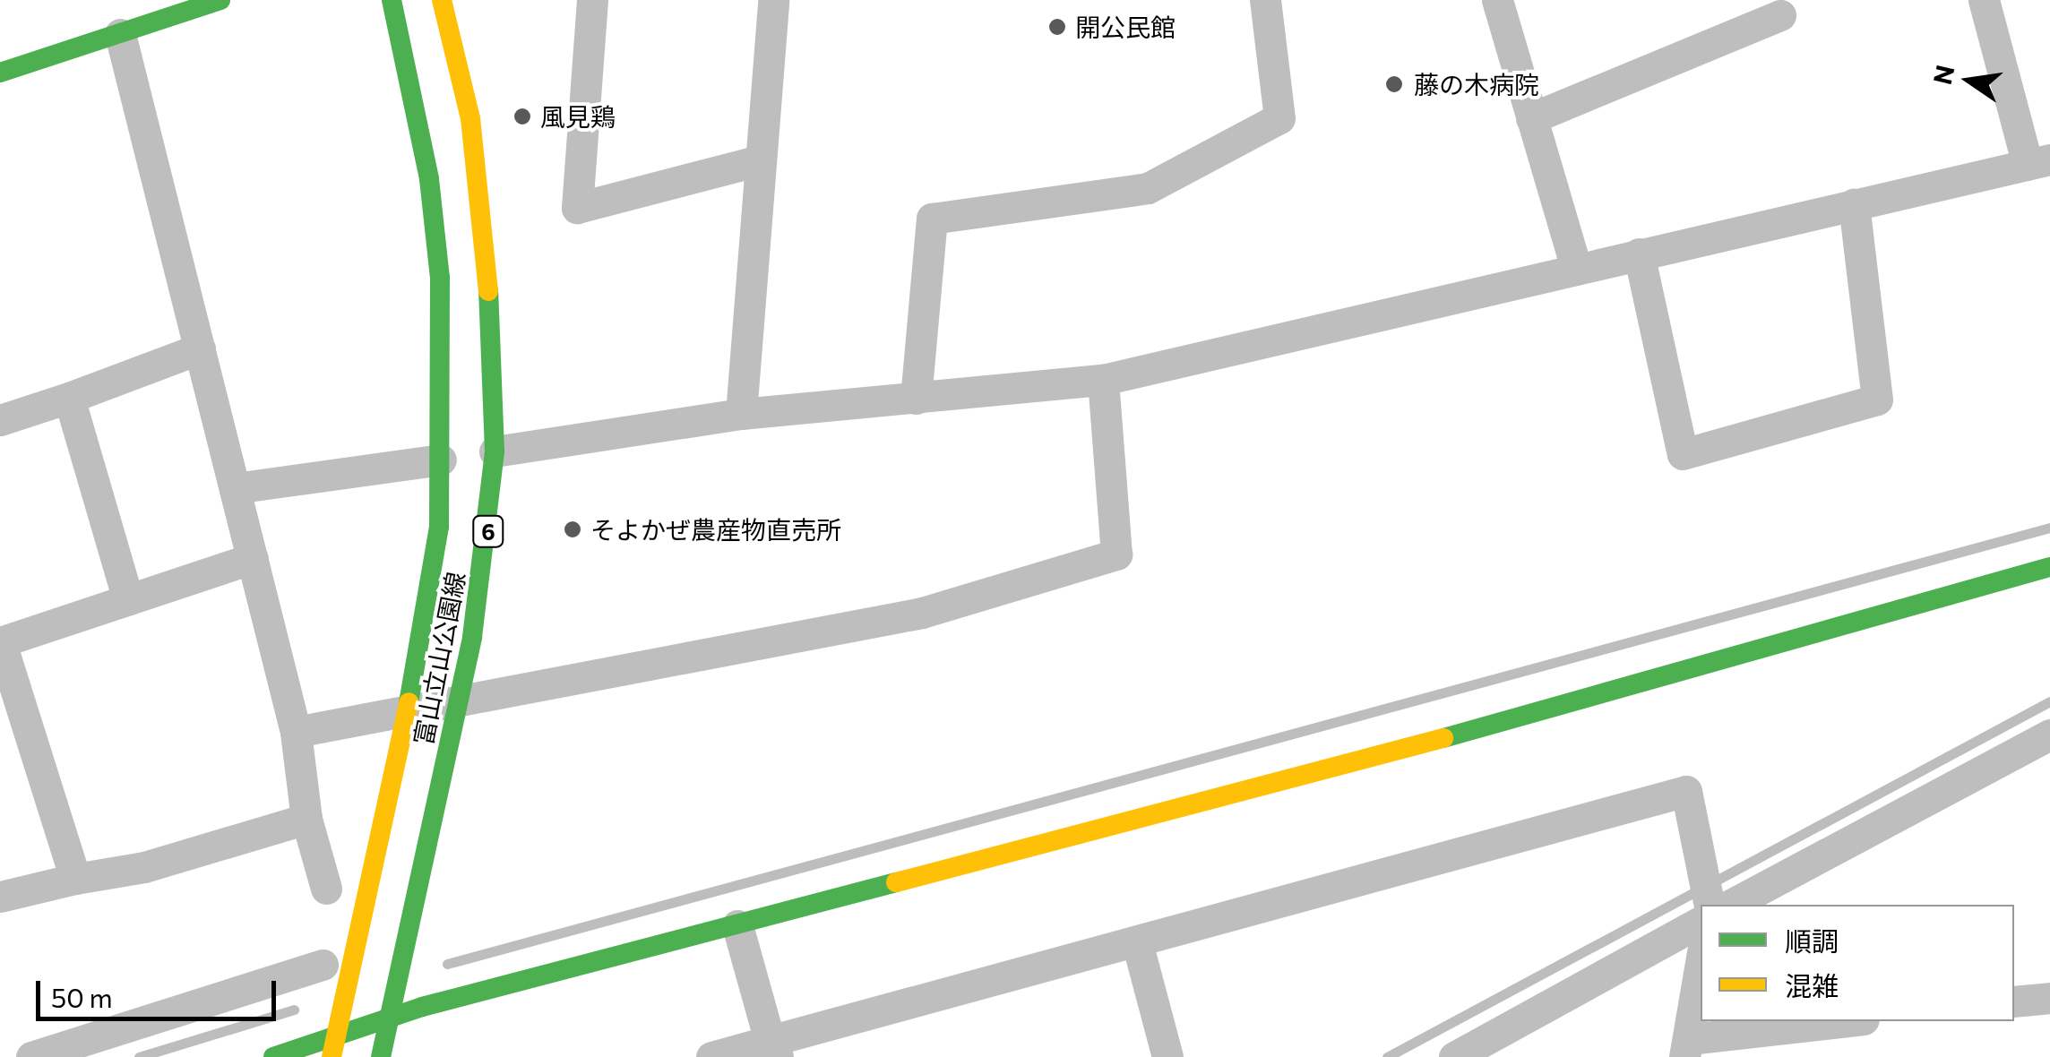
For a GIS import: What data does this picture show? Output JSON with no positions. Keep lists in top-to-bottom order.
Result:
{
  "streets": {
    "main road": ["6", "富山立山公園線"]
  },
  "places": [
    "開公民館",
    "藤の木病院",
    "風見鶏",
    "そよかぜ農産物直売所"
  ],
  "legend": ["順調", "混雑"],
  "scale_bar": "50 m",
  "north": "left"
}
